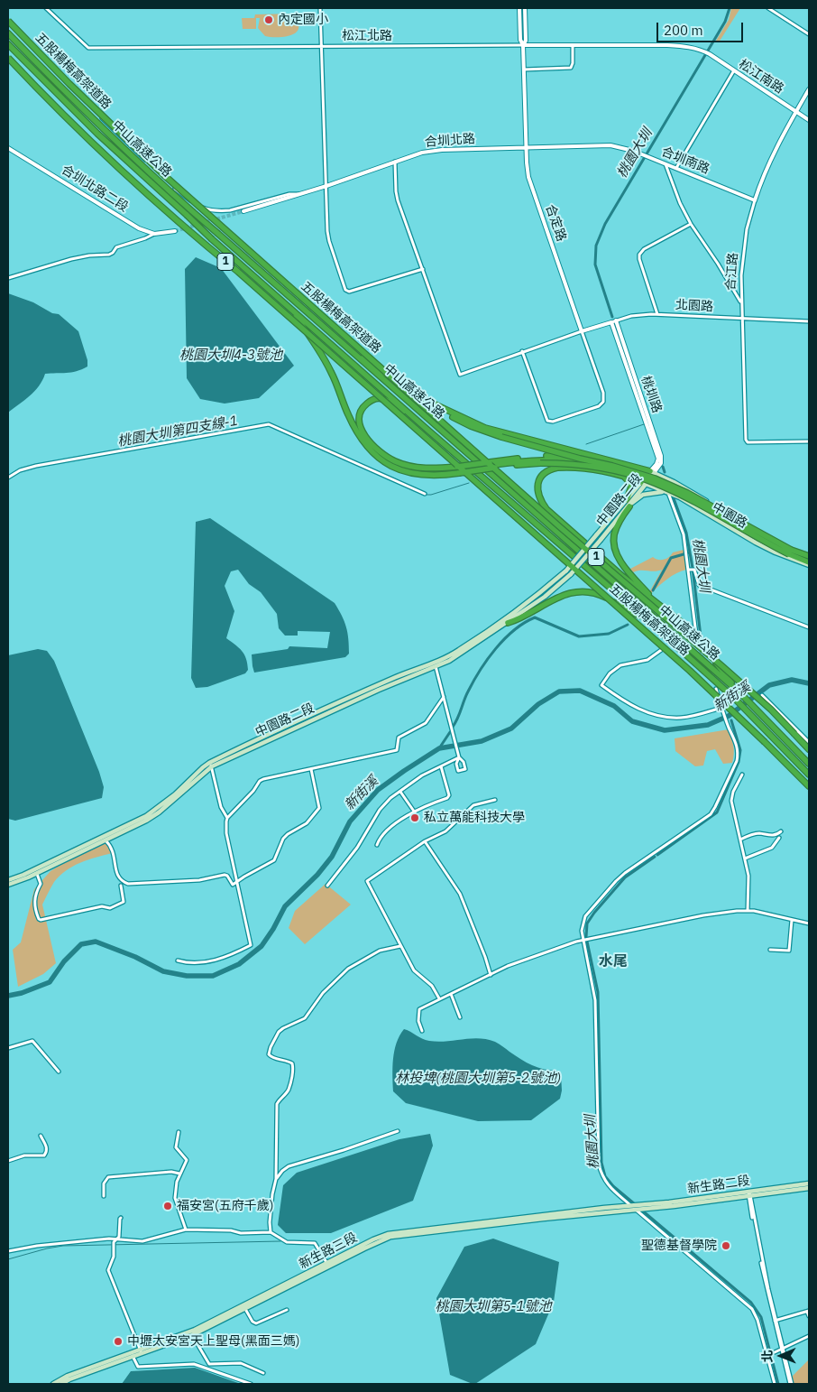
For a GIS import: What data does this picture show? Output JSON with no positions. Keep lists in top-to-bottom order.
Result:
{
  "streets": {
    "highway": ["五股楊梅高架道路", "中山高速公路", "1"],
    "main road": [
      "中園路二段",
      "中園路",
      "新生路二段",
      "新生路三段"
    ],
    "street": [
      "松江北路",
      "松江南路",
      "合圳北路",
      "合圳南路",
      "合圳北路二段",
      "合定路",
      "合江路",
      "北園路",
      "桃圳路"
    ]
  },
  "crossings": [
    ["松江北路", "松江南路"],
    ["松江北路", "合定路"],
    ["松江南路", "合江路"],
    ["合圳北路", "合圳南路"],
    ["合圳北路", "合定路"],
    ["合圳南路", "合定路"],
    ["合圳南路", "合江路"],
    ["合定路", "北園路"],
    ["合江路", "北園路"],
    ["北園路", "桃圳路"],
    ["桃圳路", "中園路二段"],
    ["桃圳路", "中園路"],
    ["中園路二段", "中園路"],
    ["新生路二段", "新生路三段"]
  ],
  "districts": ["水尾"],
  "water": [
    "桃園大圳",
    "桃園大圳4-3號池",
    "桃園大圳第四支線-1",
    "新街溪",
    "林投埤(桃園大圳第5-2號池)",
    "桃園大圳第5-1號池"
  ],
  "places": [
    "內定國小",
    "私立萬能科技大學",
    "福安宮(五府千歲)",
    "聖德基督學院",
    "中壢太安宮天上聖母(黑面三媽)"
  ],
  "scale_bar": "200 m",
  "north": "left"
}
